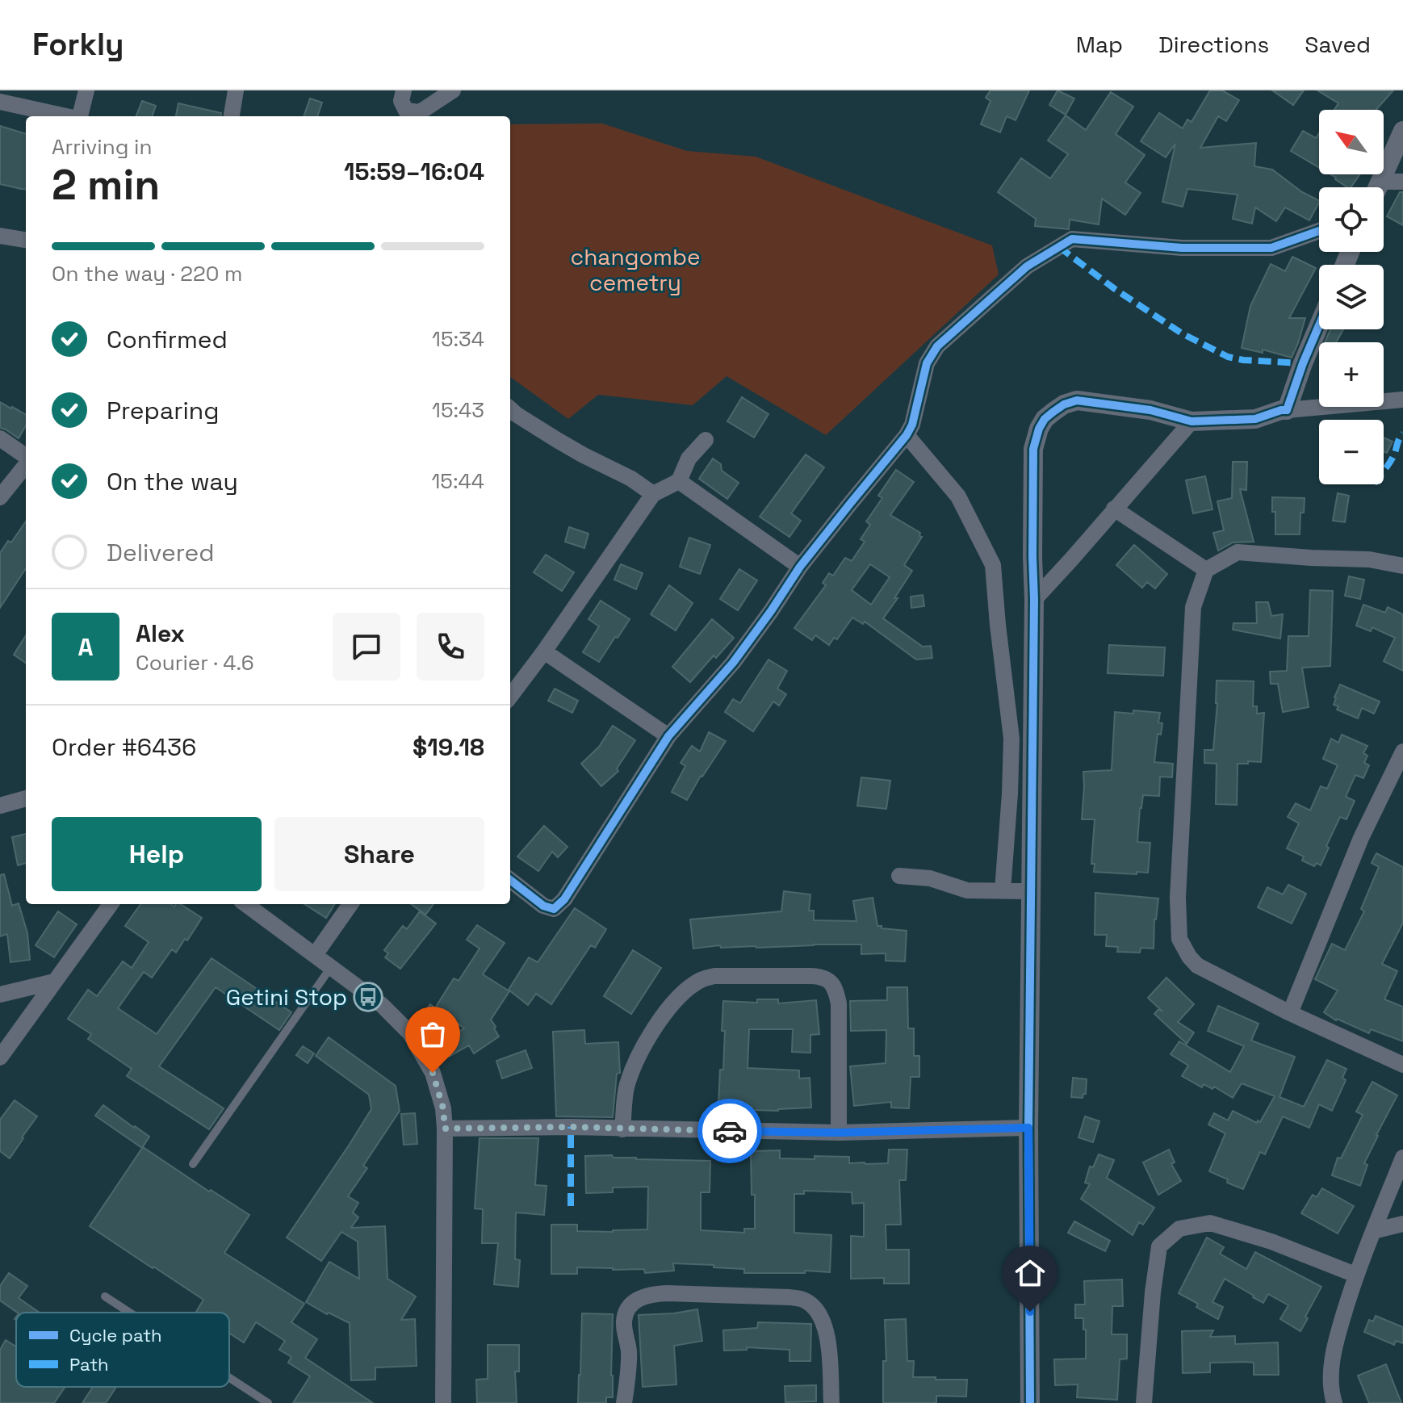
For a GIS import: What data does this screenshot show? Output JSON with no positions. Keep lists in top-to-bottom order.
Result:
{
  "parks": ["changombe cemetry"],
  "places": {
    "bus stop": ["Getini Stop"]
  },
  "legend": ["Cycle path", "Path"],
  "north": "top left",
  "page": {
    "header": "Forkly",
    "nav": ["Map", "Directions", "Saved"],
    "map_buttons": ["+", "−"],
    "heading": ["2 min", "Arriving in", "15:59–16:04"],
    "panel": [
      "Alex",
      "Courier · 4.6",
      "Order #6436",
      "$19.18"
    ],
    "bar": "On the way · 220 m",
    "list": [
      ["Confirmed", "15:34"],
      ["Preparing", "15:43"],
      ["On the way", "15:44"],
      "Delivered"
    ],
    "round": "A",
    "buttons": ["Help", "Share"]
  }
}
